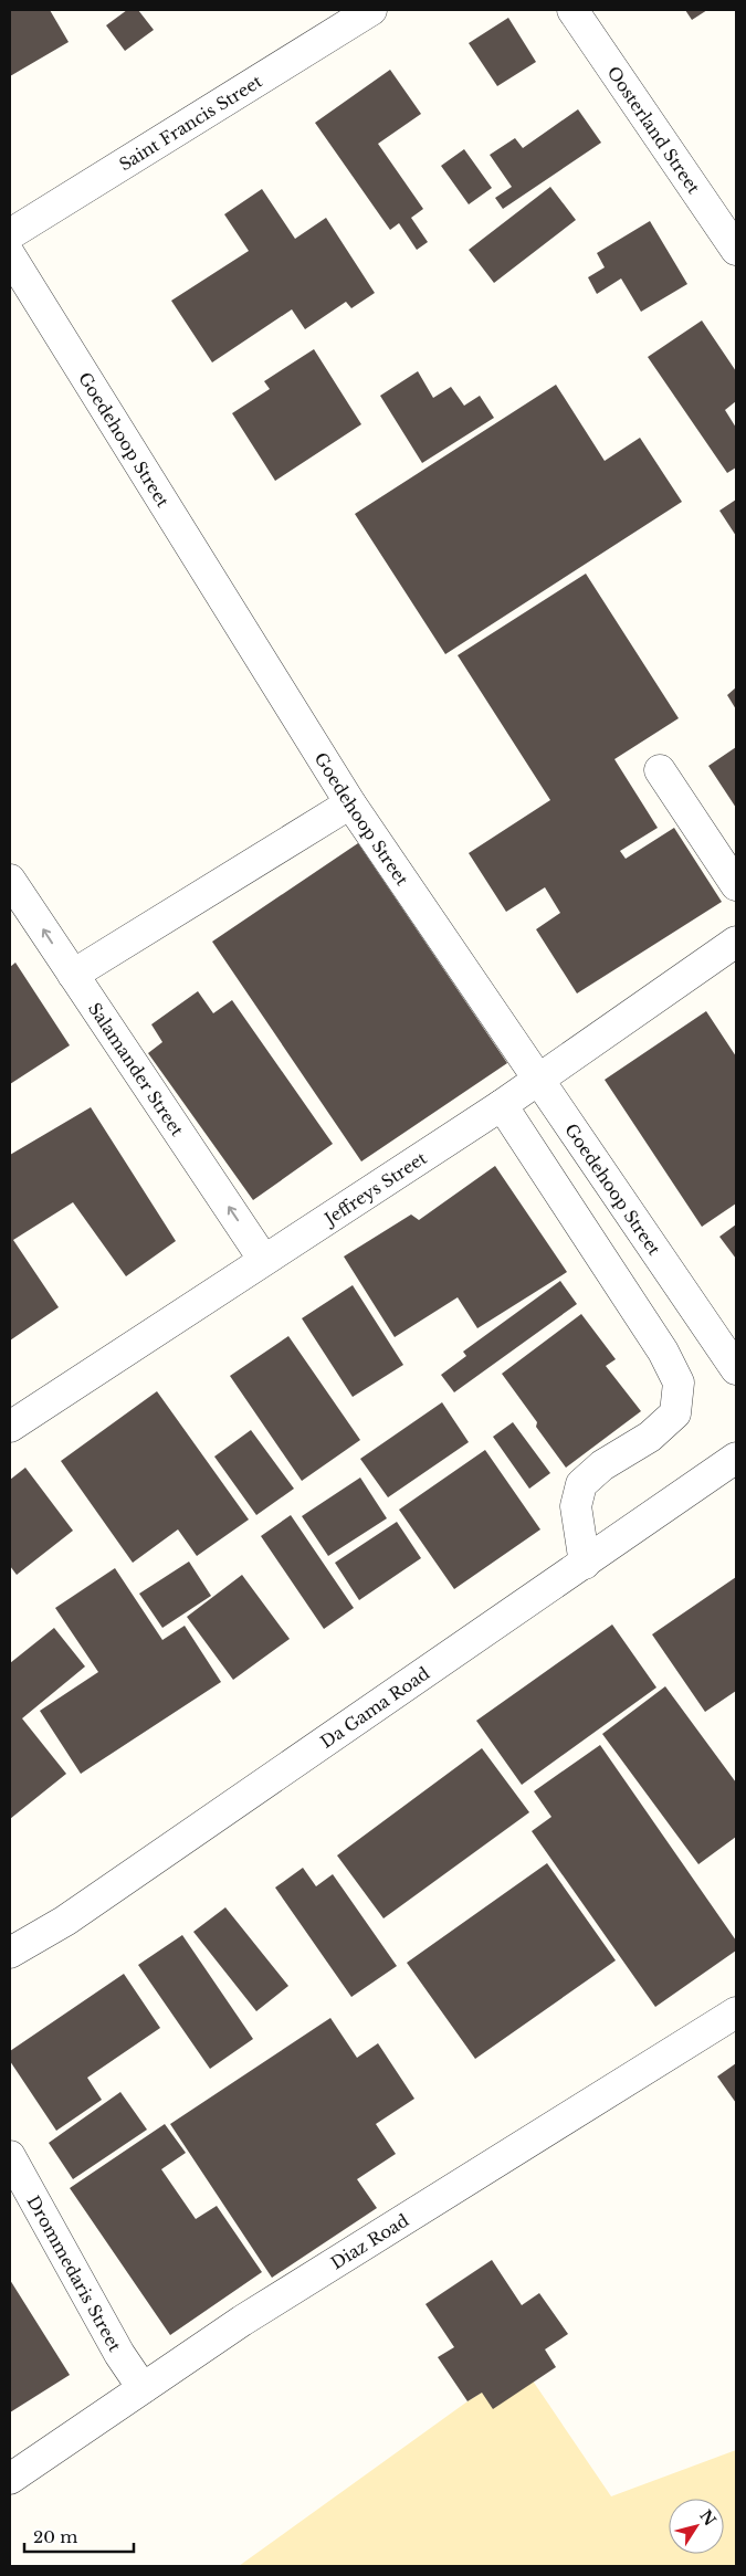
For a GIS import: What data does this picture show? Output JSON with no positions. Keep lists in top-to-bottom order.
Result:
{
  "streets": {
    "street": [
      "Saint Francis Street",
      "Oosterland Street",
      "Goedehoop Street",
      "Salamander Street",
      "Jeffreys Street",
      "Da Gama Road",
      "Diaz Road",
      "Drommedaris Street"
    ]
  },
  "crossings": [
    ["Goedehoop Street", "Jeffreys Street"],
    ["Salamander Street", "Jeffreys Street"],
    ["Diaz Road", "Drommedaris Street"]
  ],
  "one_way": ["Salamander Street"],
  "scale_bar": "20 m",
  "north": "top right"
}
